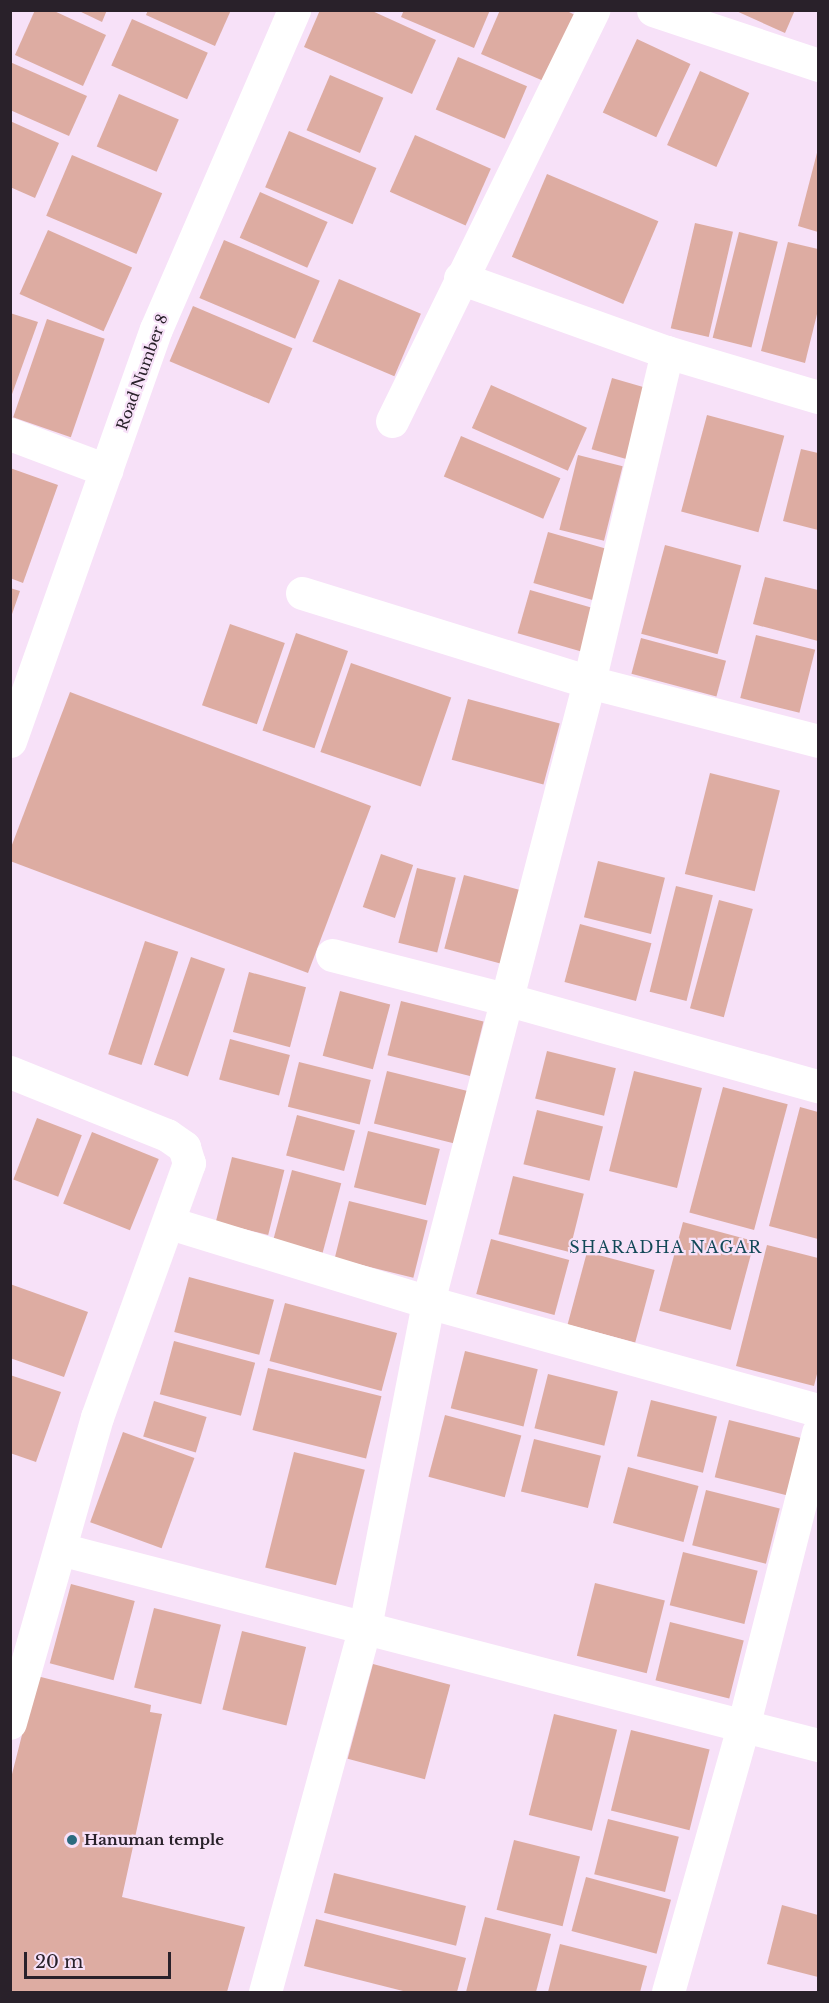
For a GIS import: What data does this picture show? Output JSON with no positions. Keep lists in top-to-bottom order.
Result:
{
  "streets": {
    "street": ["Road Number 8"]
  },
  "districts": ["SHARADHA NAGAR"],
  "places": ["Hanuman temple"],
  "scale_bar": "20 m"
}
